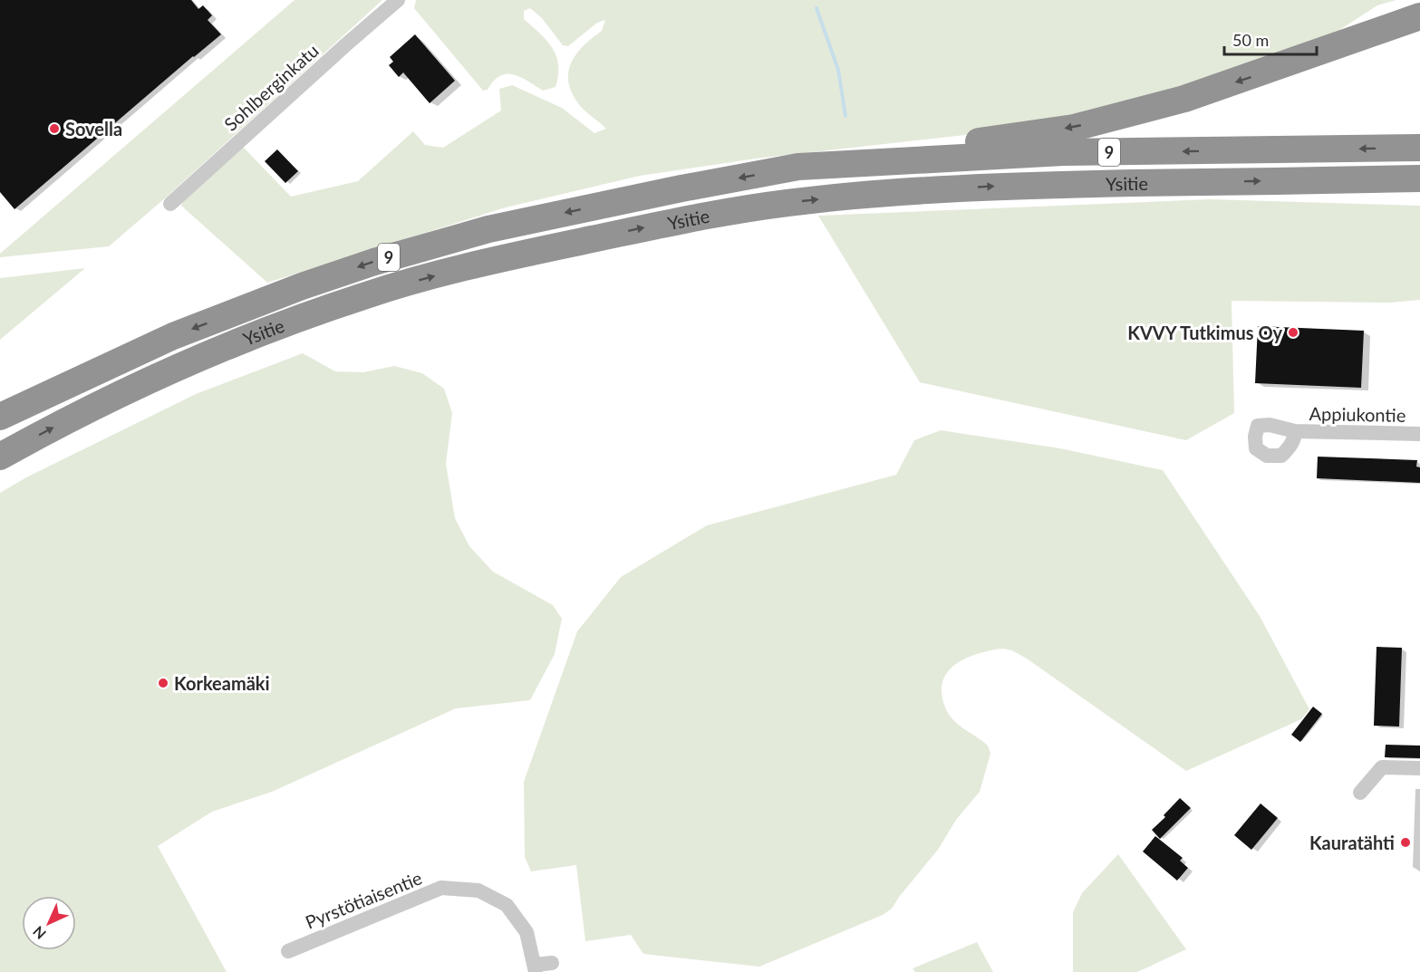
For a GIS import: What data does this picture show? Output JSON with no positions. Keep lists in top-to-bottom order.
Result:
{
  "streets": {
    "highway": ["9", "Ysitie"],
    "street": ["Sohlberginkatu", "Appiukontie", "Pyrstötiaisentie"]
  },
  "places": [
    "Sovella",
    "KVVY Tutkimus Oy",
    "Korkeamäki",
    "Kauratähti"
  ],
  "scale_bar": "50 m",
  "north": "bottom left"
}
